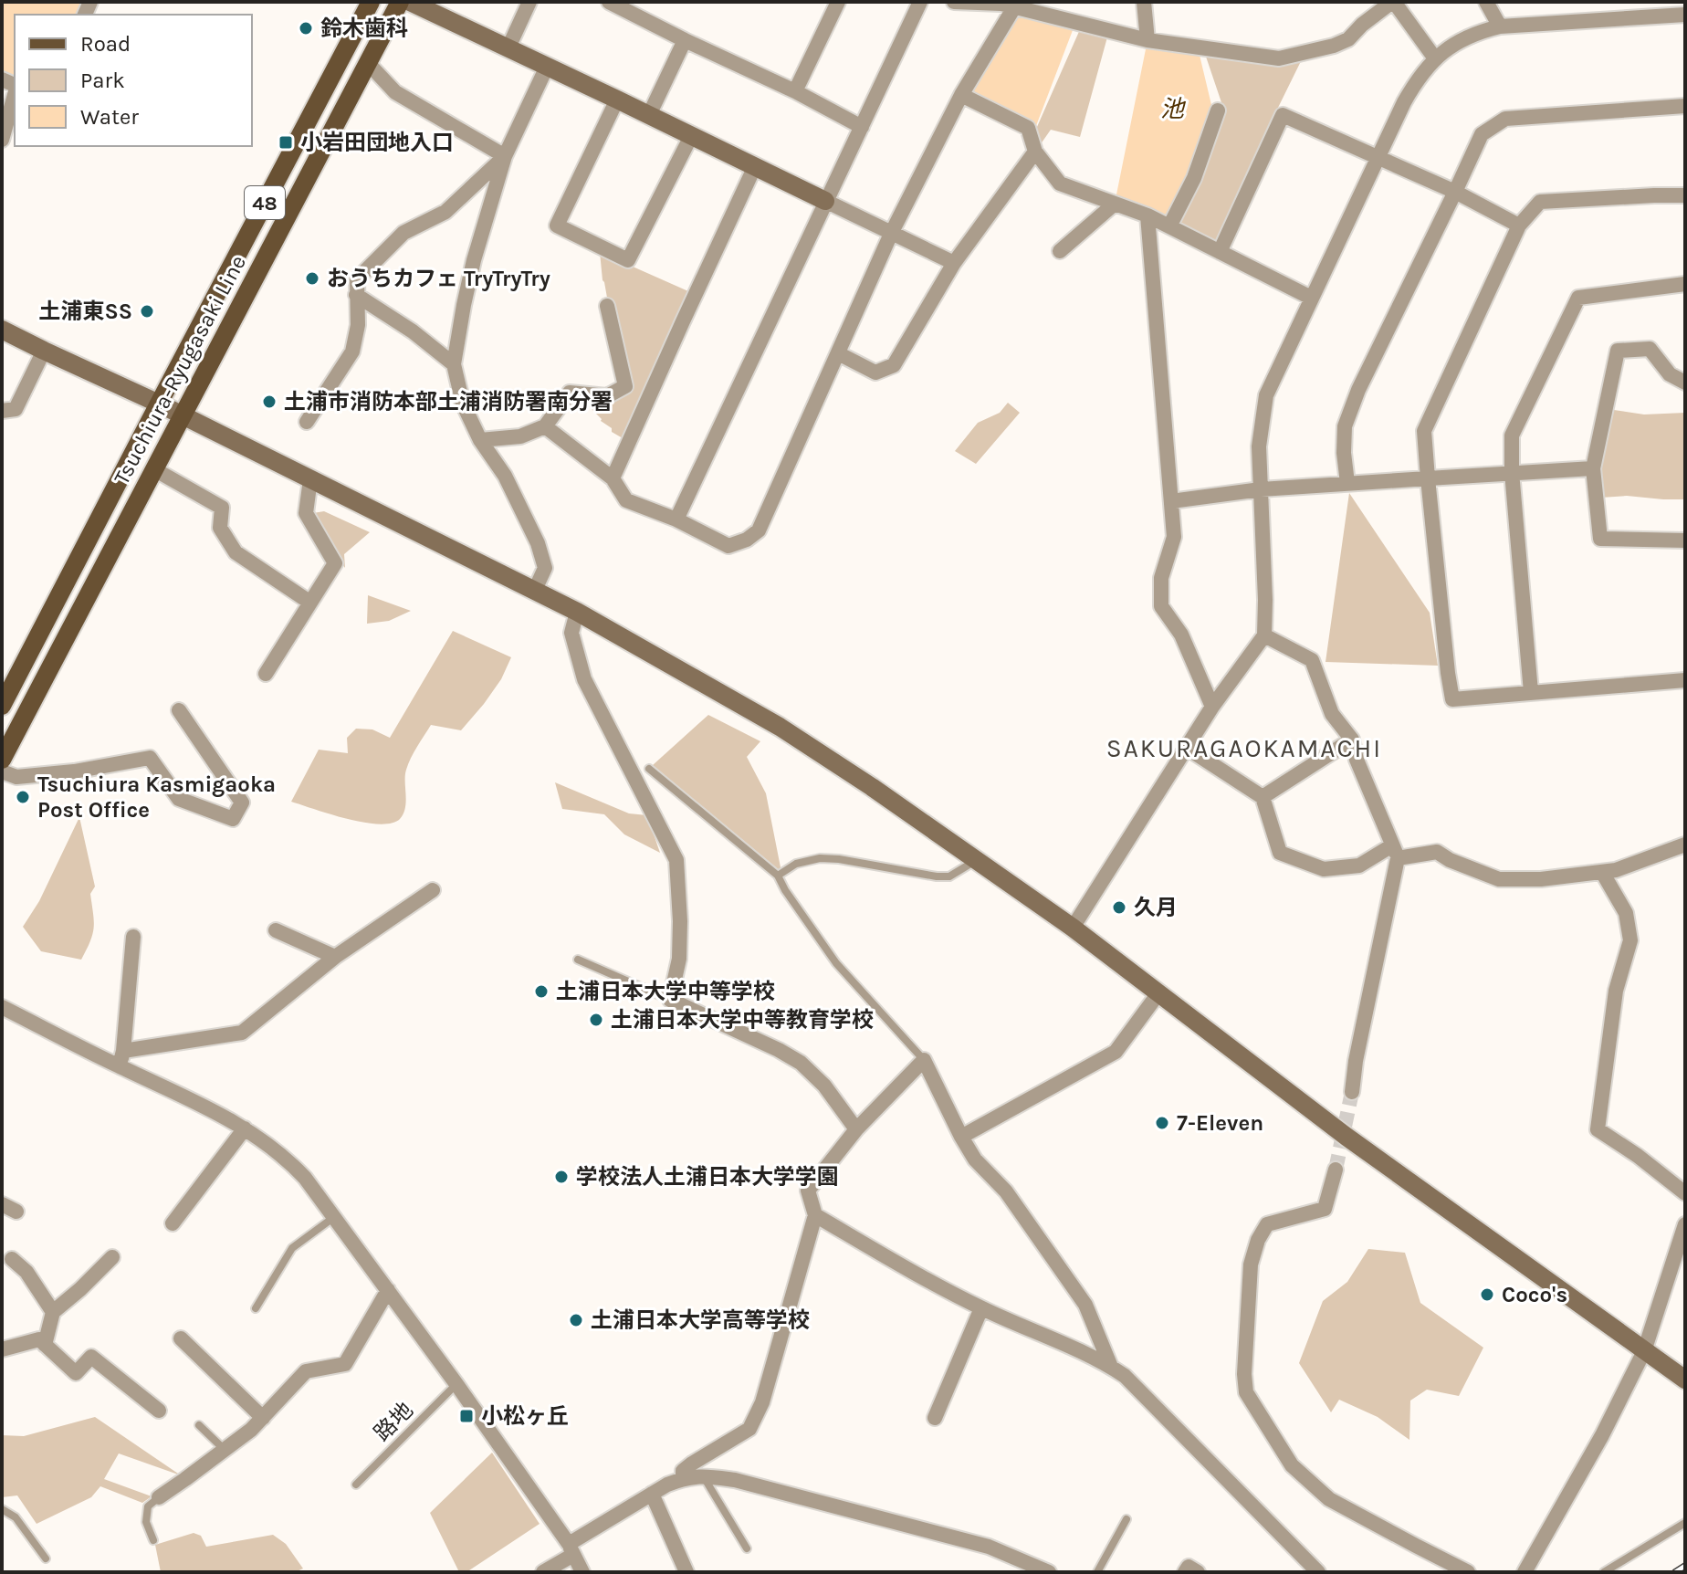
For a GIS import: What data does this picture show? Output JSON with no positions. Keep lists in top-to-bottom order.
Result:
{
  "streets": {
    "main road": ["48", "Tsuchiura-Ryugasaki Line"],
    "lane": ["路地"]
  },
  "districts": ["SAKURAGAOKAMACHI"],
  "water": ["池"],
  "places": {
    "other": [
      "鈴木歯科",
      "おうちカフェ TryTryTry",
      "土浦東SS",
      "土浦市消防本部土浦消防署南分署",
      "Tsuchiura Kasmigaoka Post Office",
      "久月",
      "土浦日本大学中等学校",
      "土浦日本大学中等教育学校",
      "7-Eleven",
      "学校法人土浦日本大学学園",
      "Coco's",
      "土浦日本大学高等学校"
    ],
    "transit": ["小岩田団地入口", "小松ヶ丘"]
  },
  "legend": ["Road", "Park", "Water"]
}
